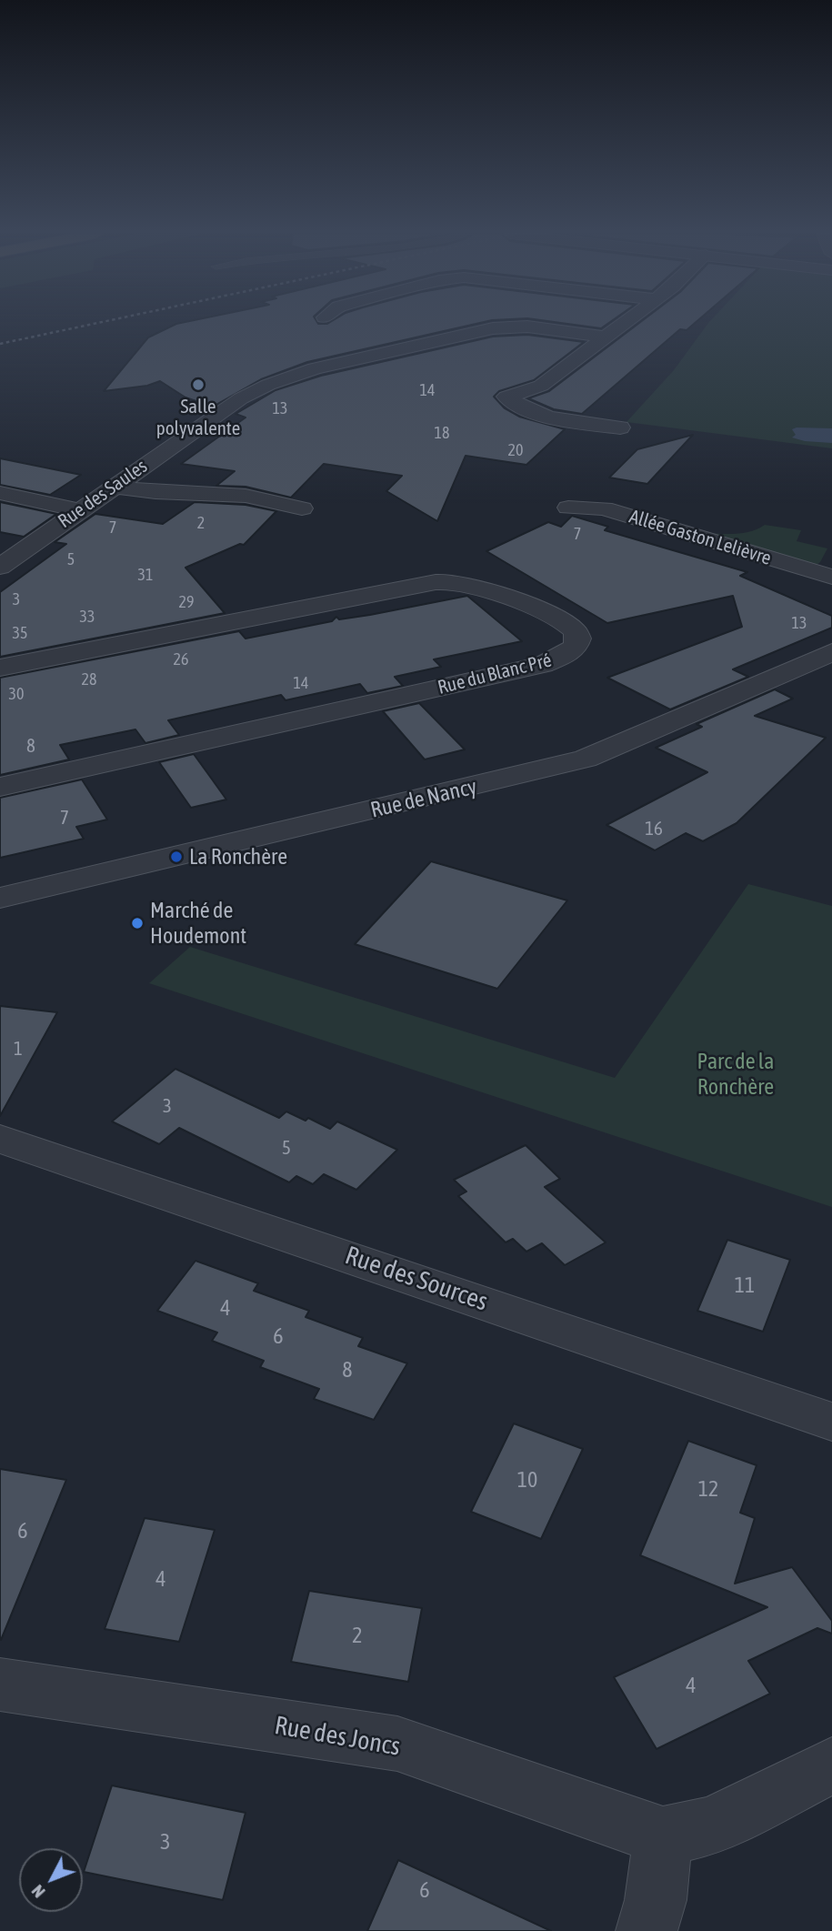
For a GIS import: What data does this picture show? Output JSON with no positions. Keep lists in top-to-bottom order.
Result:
{
  "streets": {
    "street": [
      "Rue des Saules",
      "Allée Gaston Lelièvre",
      "Rue du Blanc Pré",
      "Rue de Nancy",
      "Rue des Sources",
      "Rue des Joncs"
    ]
  },
  "parks": ["Parc de la Ronchère"],
  "places": ["Salle polyvalente", "La Ronchère", "Marché de Houdemont"],
  "house_numbers": [
    "14",
    "13",
    "18",
    "20",
    "2",
    "7",
    "7",
    "5",
    "31",
    "3",
    "29",
    "33",
    "13",
    "35",
    "26",
    "28",
    "14",
    "30",
    "8",
    "7",
    "16",
    "1",
    "3",
    "5",
    "11",
    "4",
    "6",
    "8",
    "10",
    "12",
    "6",
    "4",
    "2",
    "4",
    "3",
    "6"
  ],
  "north": "bottom left"
}
